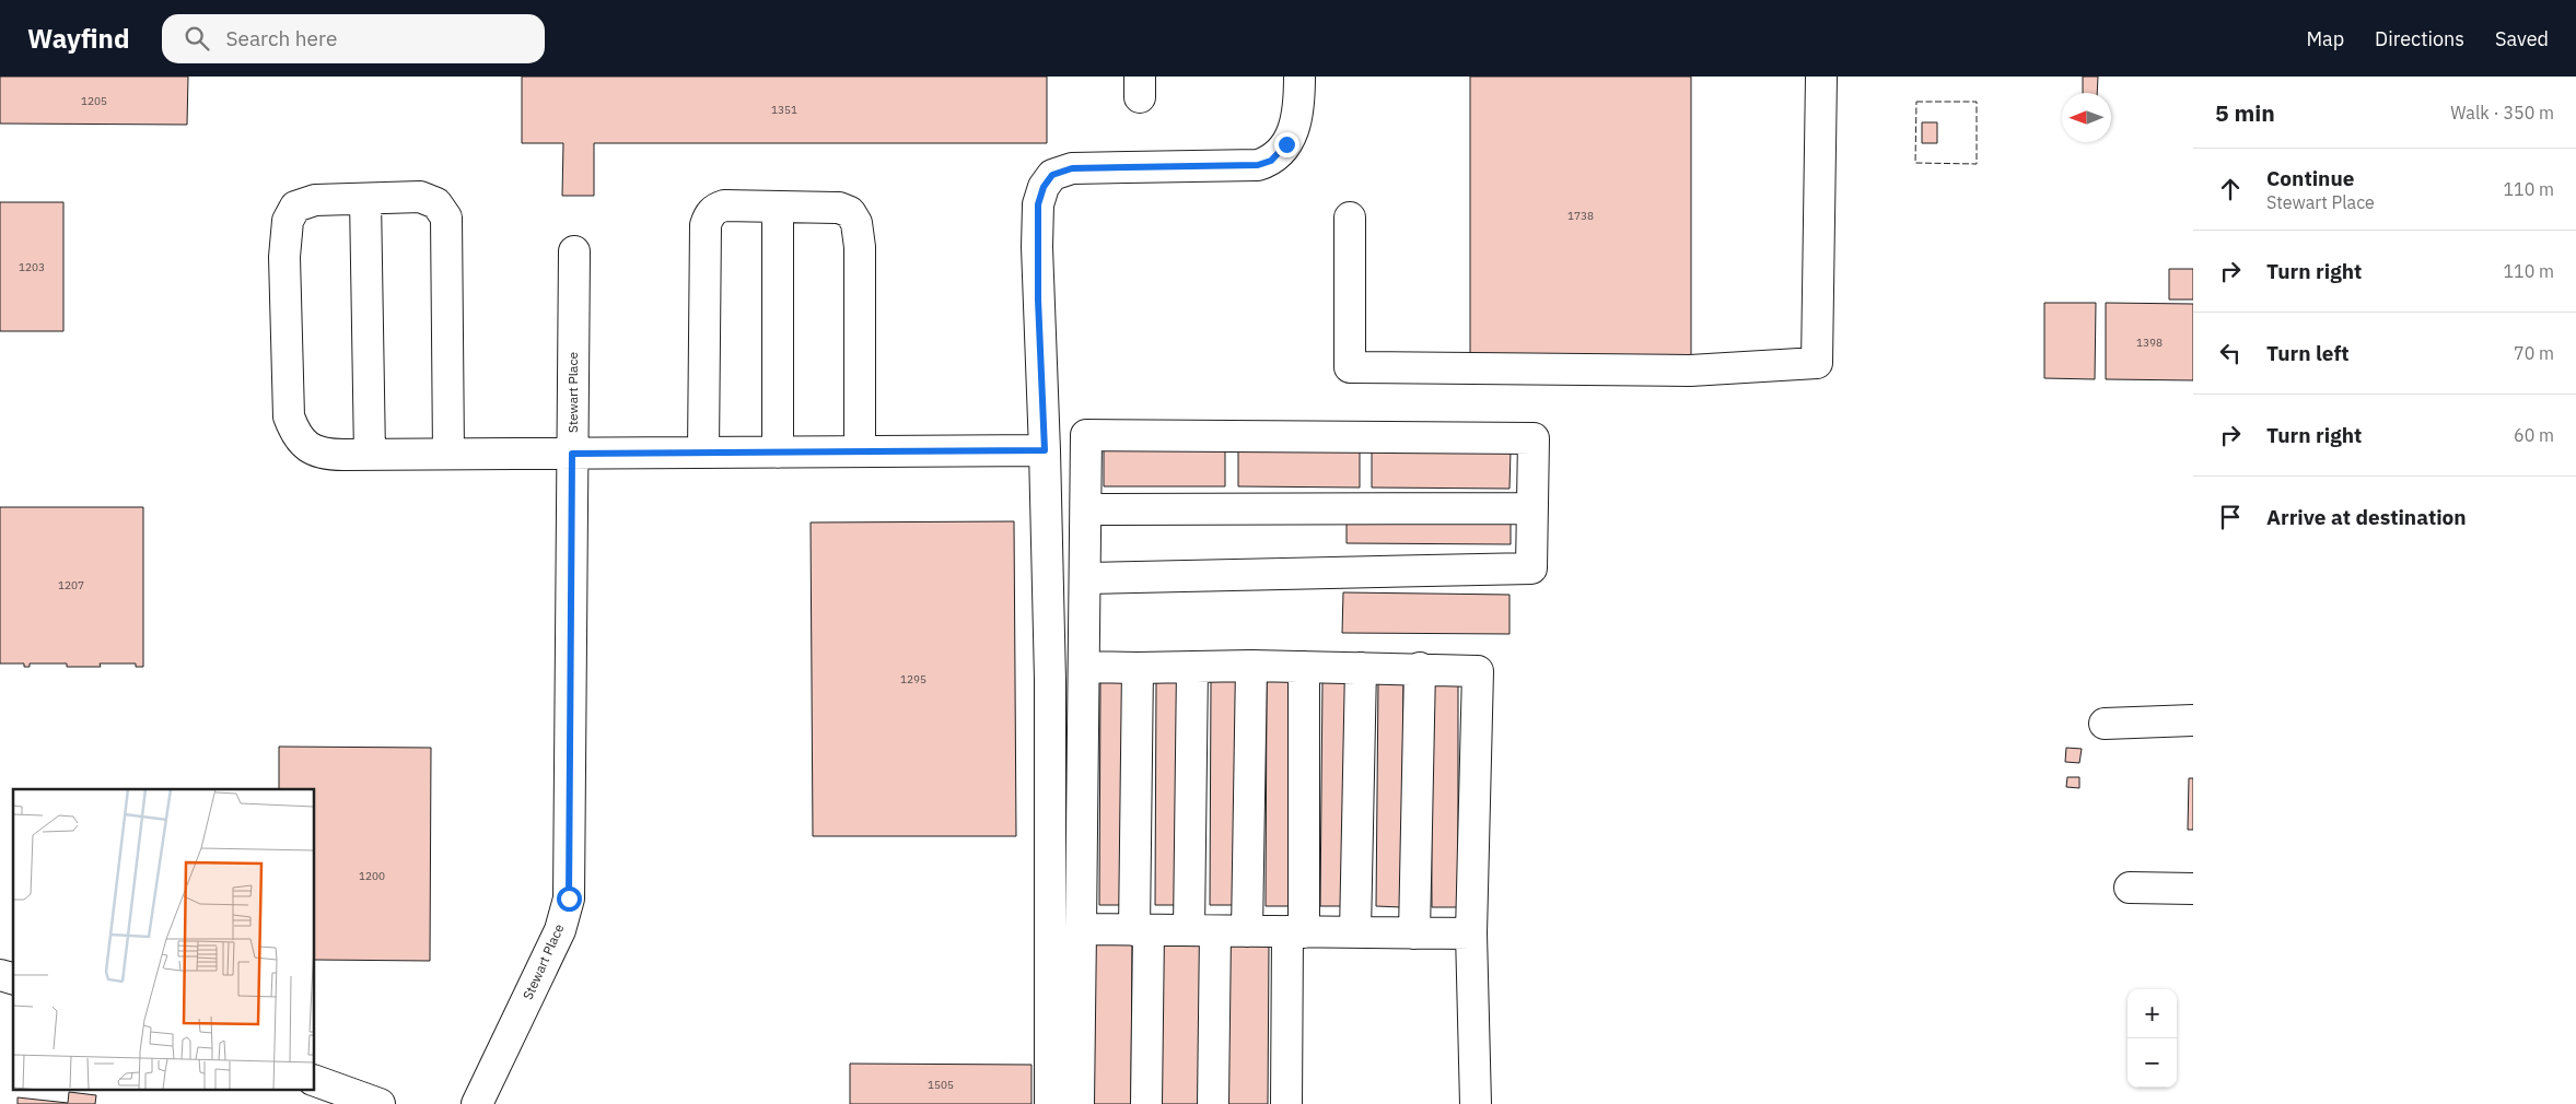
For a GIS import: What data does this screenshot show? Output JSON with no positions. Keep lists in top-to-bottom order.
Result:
{
  "streets": {
    "main road": ["Stewart Place"]
  },
  "house_numbers": [
    "1205",
    "1351",
    "1738",
    "1203",
    "1398",
    "1207",
    "1295",
    "1200",
    "1505"
  ],
  "north": "left",
  "page": {
    "header": "Wayfind",
    "search": "Search here",
    "nav": ["Map", "Directions", "Saved"],
    "heading": ["5 min", "Walk · 350 m"],
    "list": [
      ["Continue", "Stewart Place", "110 m"],
      ["Turn right", "110 m"],
      ["Turn left", "70 m"],
      ["Turn right", "60 m"],
      "Arrive at destination"
    ],
    "map_buttons": ["+", "−"]
  }
}
